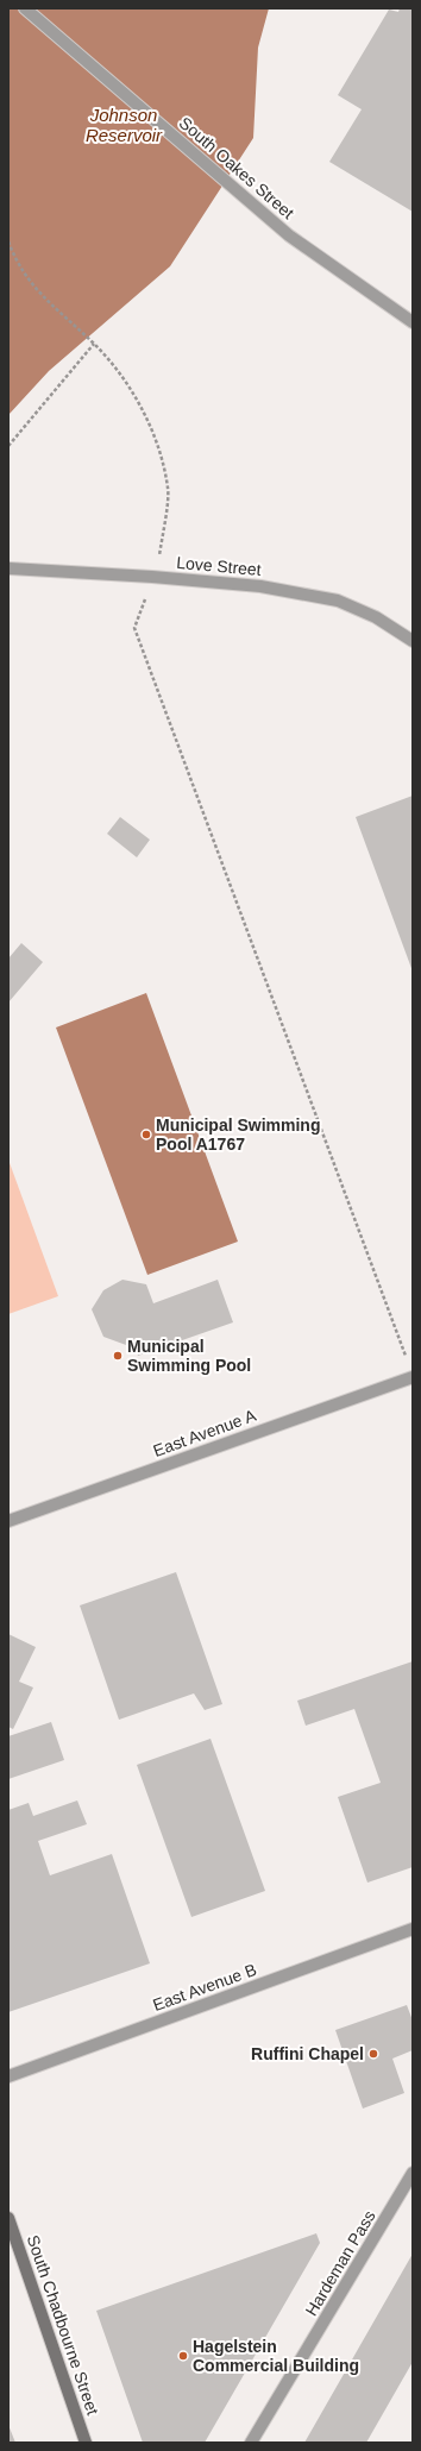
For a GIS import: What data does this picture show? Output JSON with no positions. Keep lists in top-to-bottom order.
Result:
{
  "streets": {
    "main road": ["South Chadbourne Street"],
    "street": [
      "South Oakes Street",
      "Love Street",
      "East Avenue A",
      "East Avenue B",
      "Hardeman Pass"
    ]
  },
  "water": ["Johnson Reservoir"],
  "places": [
    "Municipal Swimming Pool A1767",
    "Municipal Swimming Pool",
    "Ruffini Chapel",
    "Hagelstein Commercial Building"
  ]
}
